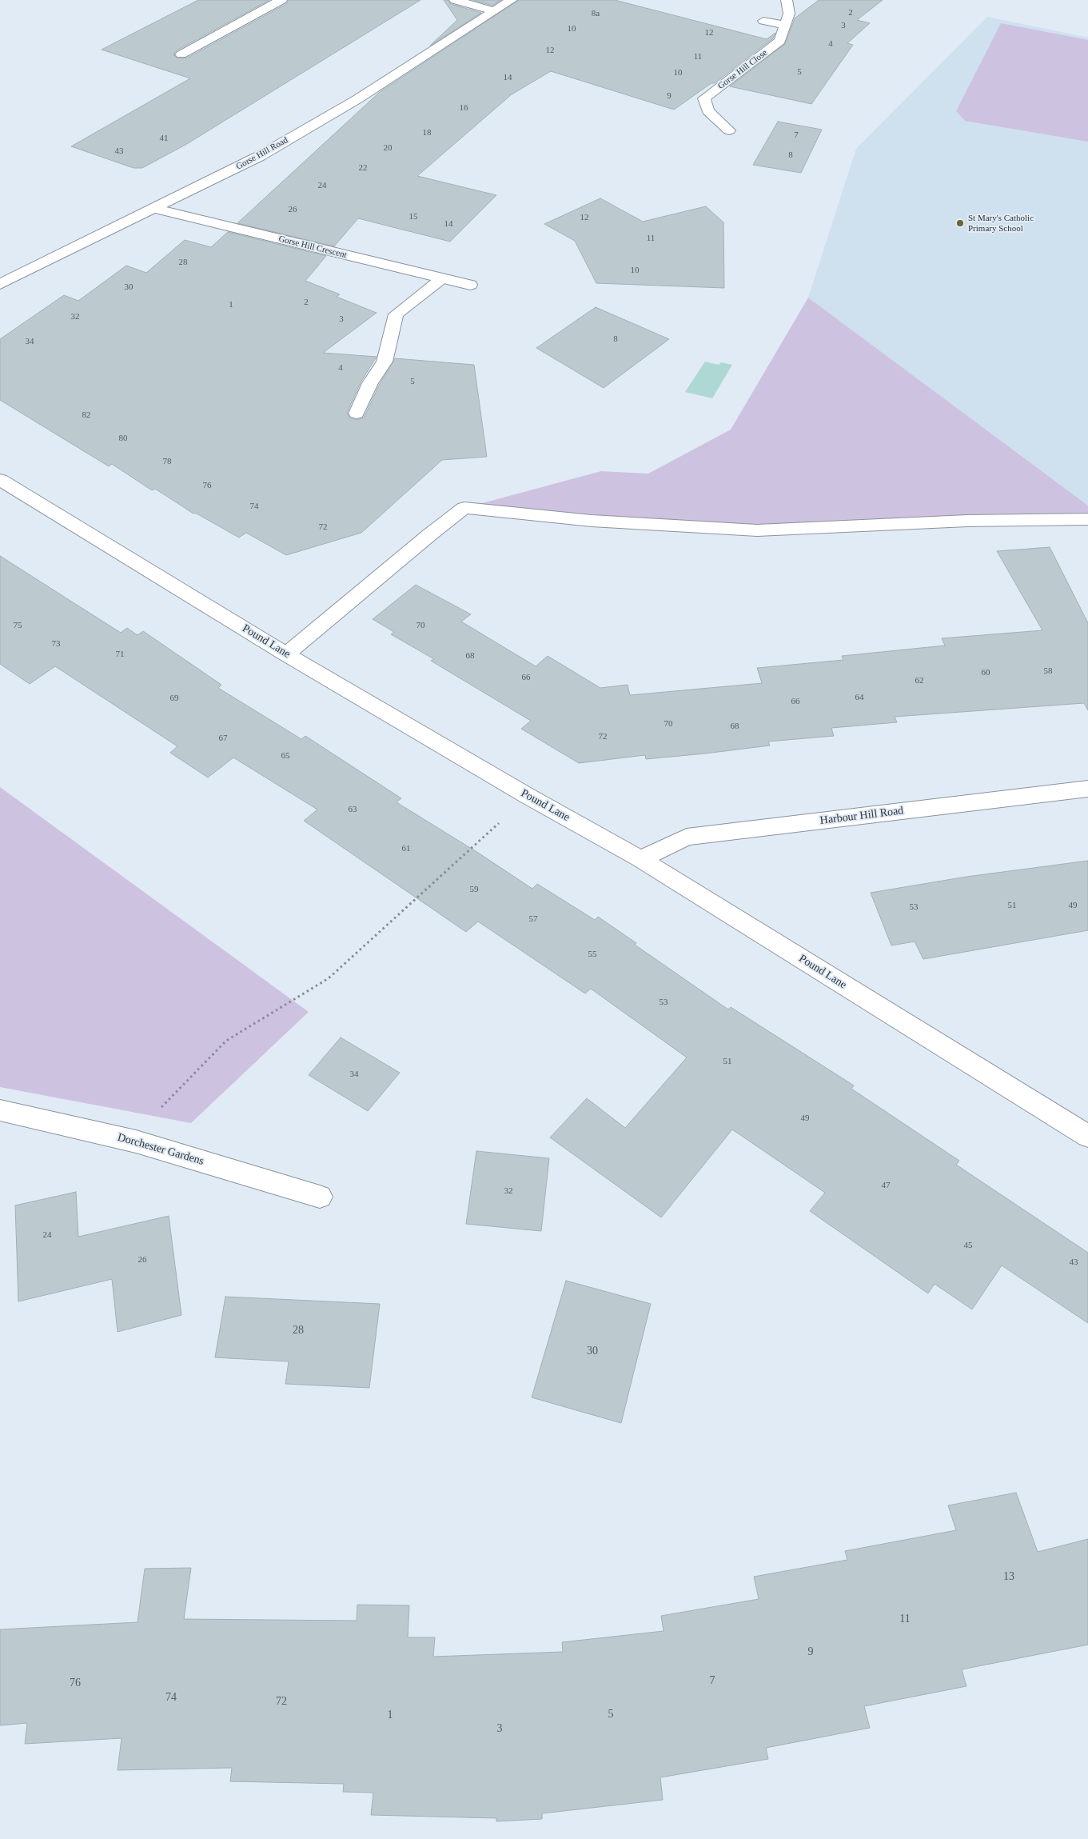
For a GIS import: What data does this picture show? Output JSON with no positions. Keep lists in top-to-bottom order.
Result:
{
  "streets": {
    "street": [
      "Gorse Hill Close",
      "Gorse Hill Road",
      "Gorse Hill Crescent",
      "Pound Lane",
      "Harbour Hill Road",
      "Dorchester Gardens"
    ]
  },
  "crossings": [
    ["Gorse Hill Road", "Gorse Hill Crescent"],
    ["Pound Lane", "Harbour Hill Road"]
  ],
  "places": ["St Mary's Catholic Primary School"],
  "house_numbers": [
    "2",
    "8a",
    "3",
    "10",
    "12",
    "4",
    "12",
    "11",
    "5",
    "10",
    "14",
    "9",
    "16",
    "18",
    "7",
    "41",
    "20",
    "43",
    "8",
    "22",
    "24",
    "26",
    "15",
    "12",
    "14",
    "11",
    "28",
    "10",
    "30",
    "2",
    "1",
    "32",
    "3",
    "8",
    "34",
    "4",
    "5",
    "82",
    "80",
    "78",
    "76",
    "74",
    "72",
    "75",
    "70",
    "73",
    "71",
    "68",
    "58",
    "60",
    "66",
    "62",
    "64",
    "69",
    "66",
    "70",
    "68",
    "72",
    "67",
    "65",
    "63",
    "61",
    "59",
    "51",
    "49",
    "53",
    "57",
    "55",
    "53",
    "51",
    "34",
    "49",
    "47",
    "32",
    "24",
    "45",
    "26",
    "43",
    "28",
    "30",
    "13",
    "11",
    "9",
    "7",
    "76",
    "74",
    "72",
    "5",
    "1",
    "3"
  ]
}
